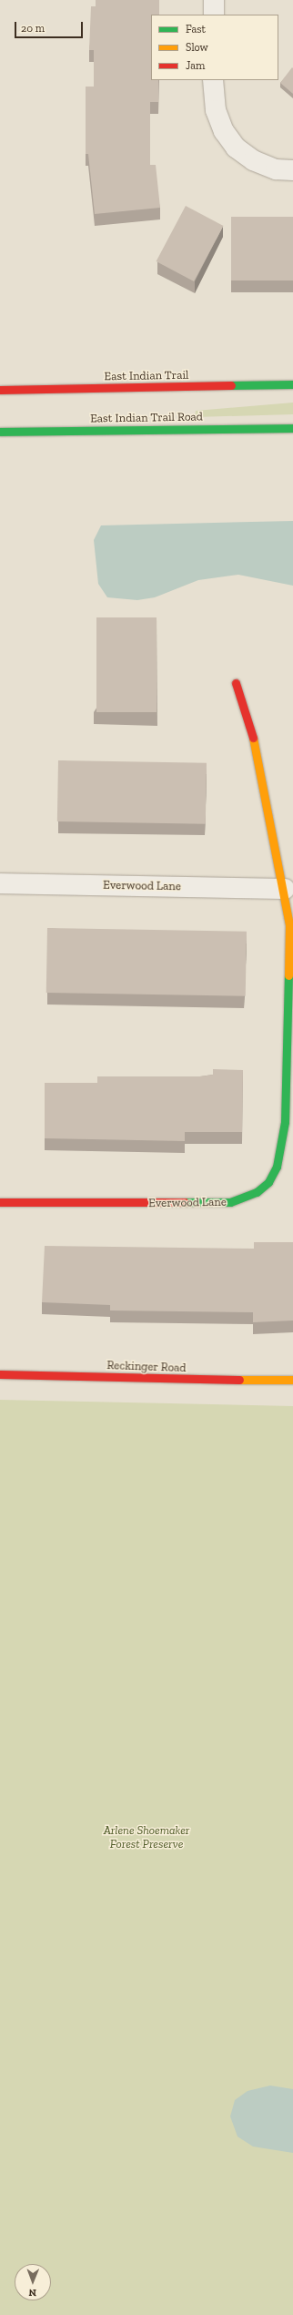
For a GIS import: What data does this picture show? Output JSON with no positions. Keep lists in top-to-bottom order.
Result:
{
  "streets": {
    "street": [
      "East Indian Trail",
      "East Indian Trail Road",
      "Everwood Lane",
      "Reckinger Road"
    ]
  },
  "parks": ["Arlene Shoemaker Forest Preserve"],
  "legend": ["Fast", "Slow", "Jam"],
  "scale_bar": "20 m",
  "north": "bottom"
}
